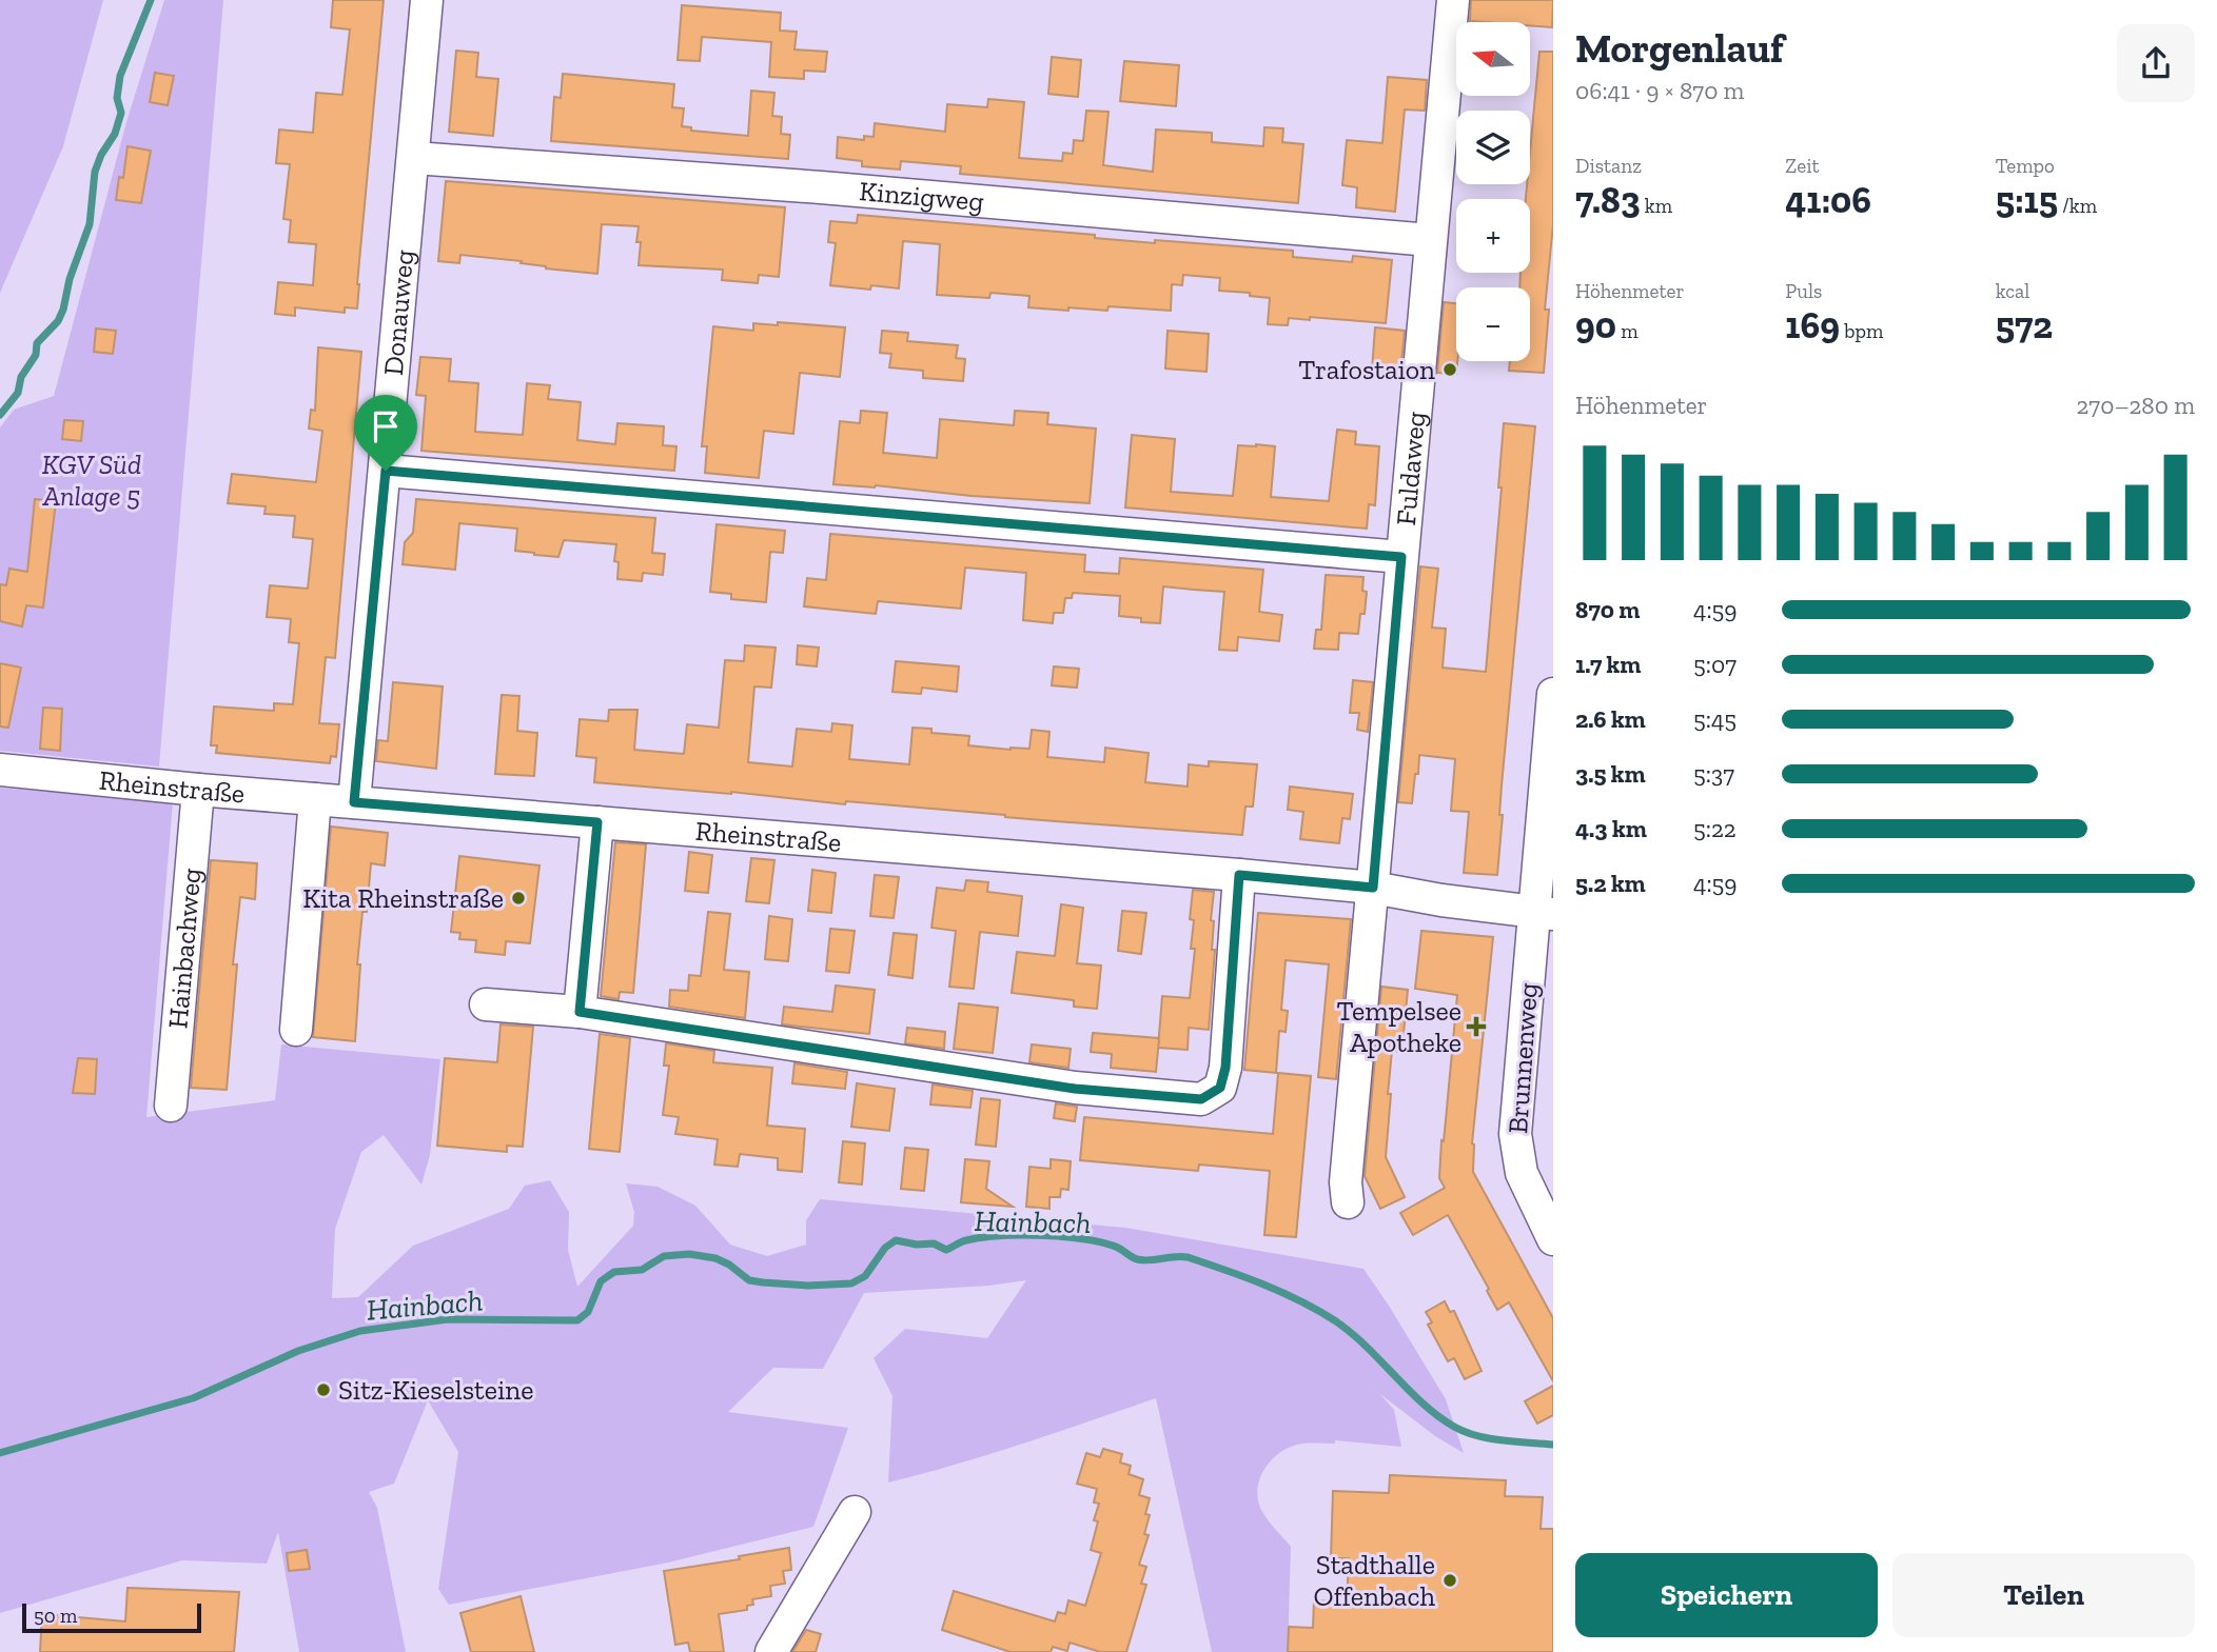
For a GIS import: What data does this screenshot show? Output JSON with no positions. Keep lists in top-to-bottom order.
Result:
{
  "streets": {
    "street": [
      "Kinzigweg",
      "Donauweg",
      "Fuldaweg",
      "Rheinstraße",
      "Hainbachweg",
      "Brunnenweg"
    ]
  },
  "crossings": [
    ["Kinzigweg", "Donauweg"],
    ["Kinzigweg", "Fuldaweg"],
    ["Donauweg", "Rheinstraße"],
    ["Fuldaweg", "Rheinstraße"],
    ["Rheinstraße", "Hainbachweg"],
    ["Rheinstraße", "Brunnenweg"]
  ],
  "water": ["Hainbach"],
  "parks": ["KGV Süd Anlage 5"],
  "places": {
    "other": [
      "Trafostaion",
      "Kita Rheinstraße",
      "Sitz-Kieselsteine",
      "Stadthalle Offenbach"
    ],
    "health": ["Tempelsee Apotheke"]
  },
  "scale_bar": "50 m",
  "north": "left",
  "page": {
    "heading": ["Morgenlauf", "06:41 · 9 × 870 m"],
    "map_buttons": ["+", "−"],
    "stats": [
      ["Distanz", "7.83 km"],
      ["Zeit", "41:06"],
      ["Tempo", "5:15 /km"],
      ["Höhenmeter", "90 m"],
      ["Puls", "169 bpm"],
      ["kcal", "572"]
    ],
    "chart": ["Höhenmeter", "270–280 m"],
    "list": [
      {
        "name": "870 m",
        "note": "4:59"
      },
      {
        "name": "1.7 km",
        "note": "5:07"
      },
      {
        "name": "2.6 km",
        "note": "5:45"
      },
      {
        "name": "3.5 km",
        "note": "5:37"
      },
      {
        "name": "4.3 km",
        "note": "5:22"
      },
      {
        "name": "5.2 km",
        "note": "4:59"
      }
    ],
    "buttons": ["Speichern", "Teilen"],
    "scale": "50 m"
  }
}
